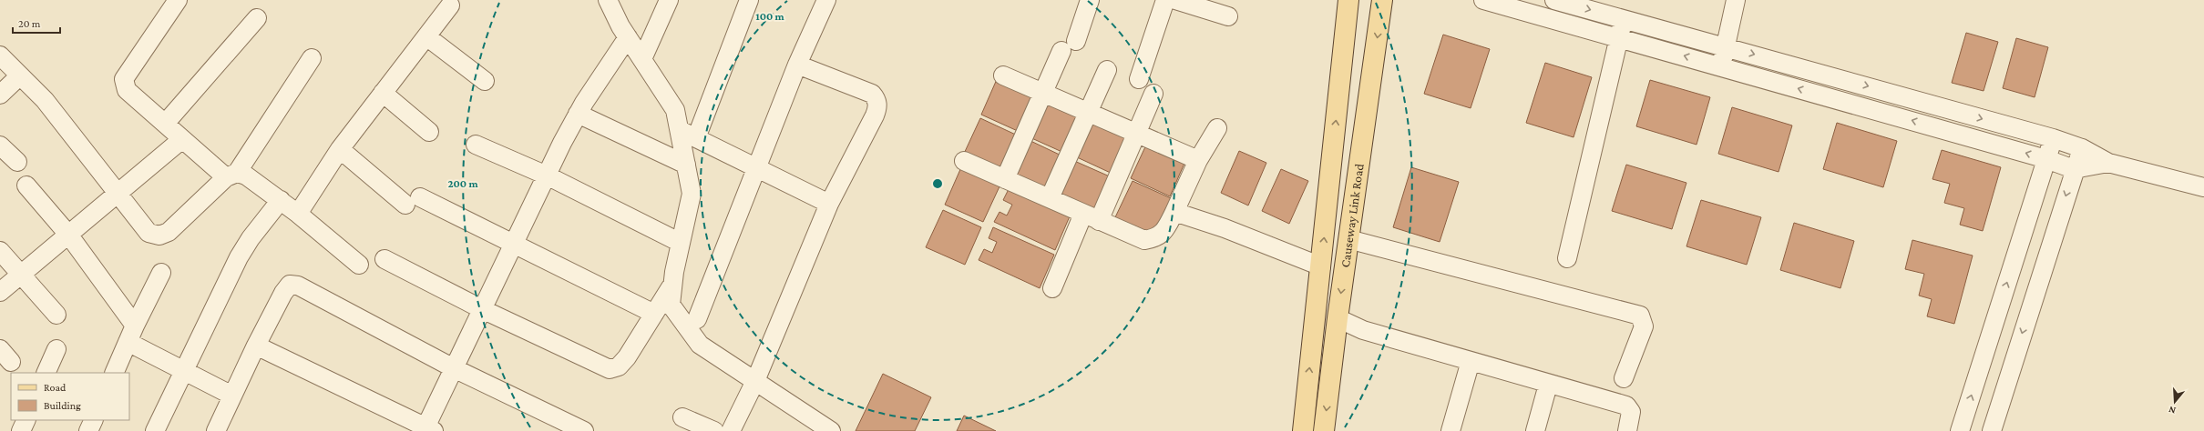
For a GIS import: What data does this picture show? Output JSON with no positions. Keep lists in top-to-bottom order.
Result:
{
  "streets": {
    "main road": ["Causeway Link Road"]
  },
  "legend": ["Road", "Building"],
  "scale_bar": "20 m",
  "north": "bottom",
  "rings": ["100 m", "200 m"]
}
